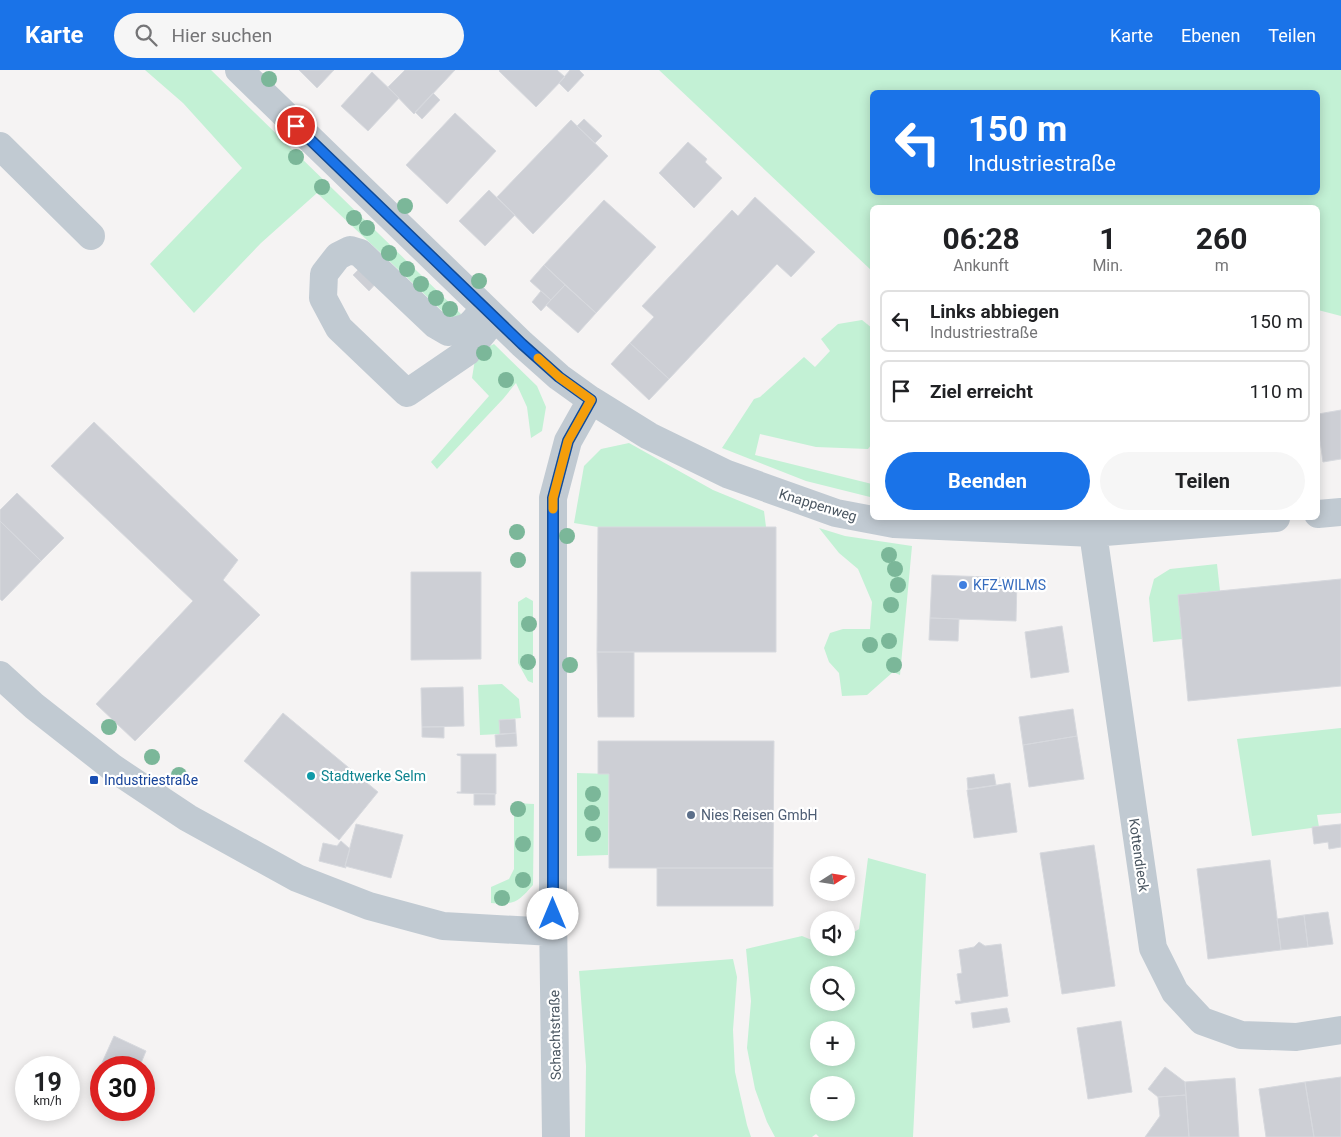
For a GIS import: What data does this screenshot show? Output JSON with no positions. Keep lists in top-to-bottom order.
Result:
{
  "streets": {
    "street": ["Knappenweg", "Kottendieck", "Schachtstraße"]
  },
  "crossings": [
    ["Knappenweg", "Kottendieck"]
  ],
  "places": {
    "other": ["KFZ-WILMS", "Stadtwerke Selm", "Nies Reisen GmbH"],
    "transit": ["Industriestraße"]
  },
  "north": "right",
  "page": {
    "header": "Karte",
    "search": "Hier suchen",
    "nav": ["Karte", "Ebenen", "Teilen"],
    "turn": ["150 m", "Industriestraße"],
    "eta": [
      "06:28",
      "Ankunft",
      "1",
      "Min.",
      "260",
      "m"
    ],
    "list": [
      {
        "name": "Links abbiegen",
        "note": "Industriestraße",
        "value": "150 m"
      },
      {
        "name": "Ziel erreicht",
        "value": "110 m"
      }
    ],
    "buttons": ["Beenden", "Teilen"],
    "map_buttons": ["+", "−"],
    "speed": "19 km/h",
    "limit": "30"
  }
}
